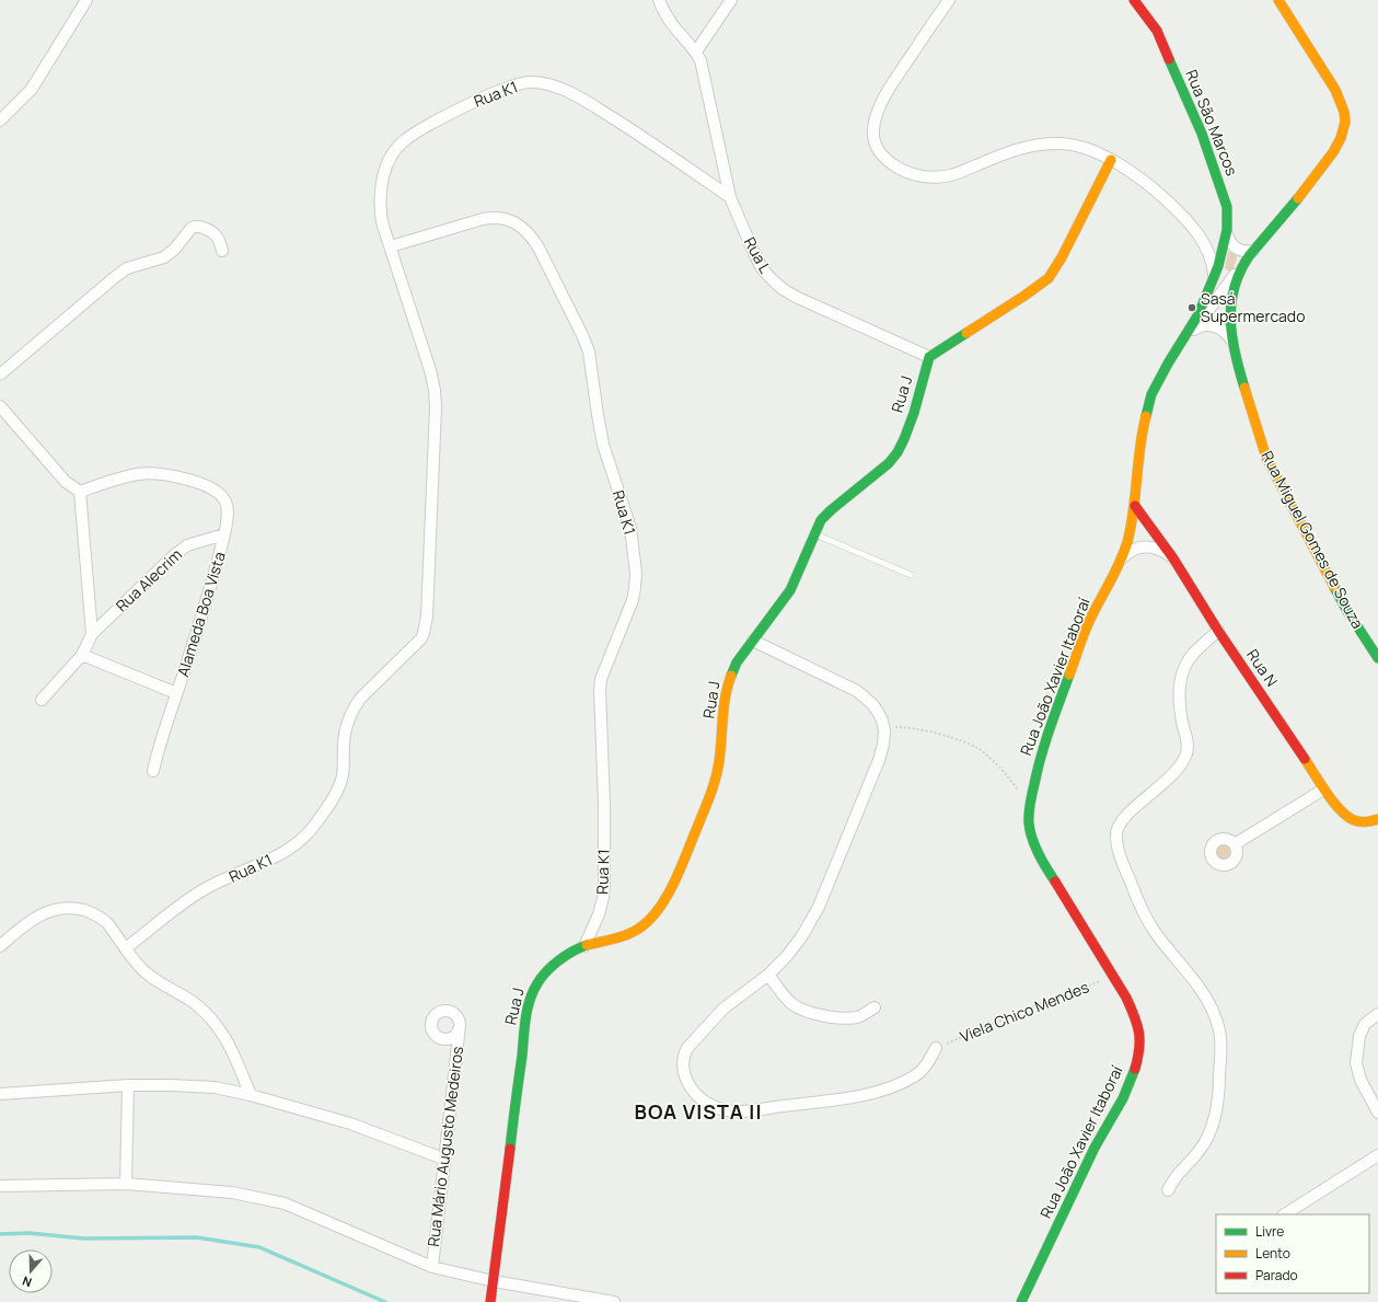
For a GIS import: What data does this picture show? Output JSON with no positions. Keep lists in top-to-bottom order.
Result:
{
  "streets": {
    "street": [
      "Rua K1",
      "Rua São Marcos",
      "Rua L",
      "Rua J",
      "Rua Miguel Gomes de Souza",
      "Rua Alecrim",
      "Alameda Boa Vista",
      "Rua N",
      "Rua João Xavier Itaboraí",
      "Rua Mário Augusto Medeiros"
    ],
    "path": ["Viela Chico Mendes"]
  },
  "crossings": [
    ["Rua K1", "Rua L"],
    ["Rua K1", "Rua J"],
    ["Rua São Marcos", "Rua João Xavier Itaboraí"],
    ["Rua L", "Rua J"],
    ["Rua Alecrim", "Alameda Boa Vista"],
    ["Rua N", "Rua João Xavier Itaboraí"],
    ["Rua João Xavier Itaboraí", "Viela Chico Mendes"]
  ],
  "districts": ["BOA VISTA II"],
  "places": ["Sasá Supermercado"],
  "legend": ["Livre", "Lento", "Parado"],
  "north": "bottom"
}
